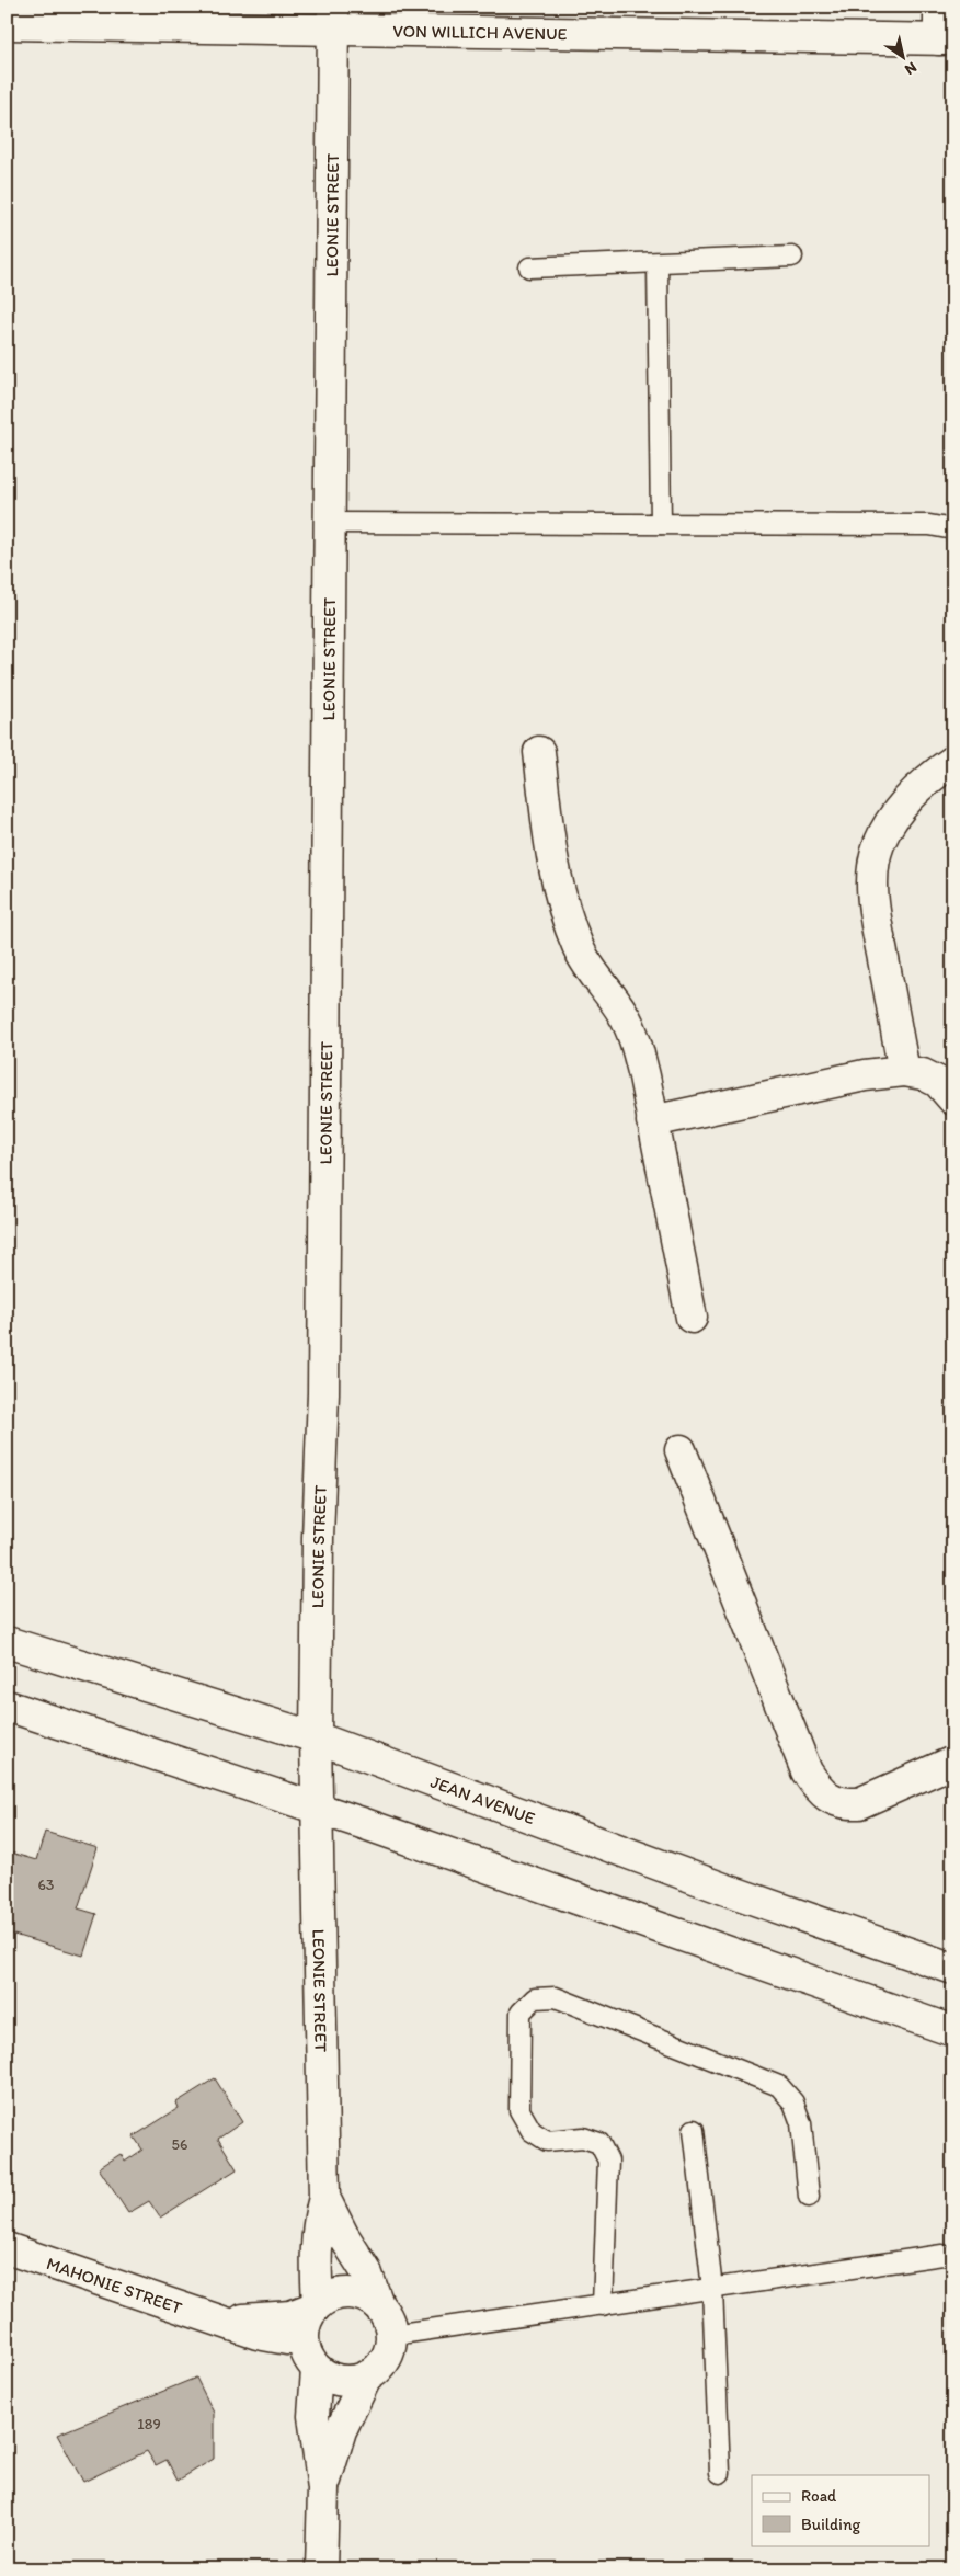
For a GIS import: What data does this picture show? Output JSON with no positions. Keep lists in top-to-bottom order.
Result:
{
  "streets": {
    "street": [
      "VON WILLICH AVENUE",
      "LEONIE STREET",
      "JEAN AVENUE",
      "MAHONIE STREET"
    ]
  },
  "crossings": [
    ["VON WILLICH AVENUE", "LEONIE STREET"],
    ["LEONIE STREET", "JEAN AVENUE"],
    ["LEONIE STREET", "MAHONIE STREET"]
  ],
  "house_numbers": ["63", "56", "189"],
  "legend": ["Road", "Building"],
  "north": "bottom right"
}
